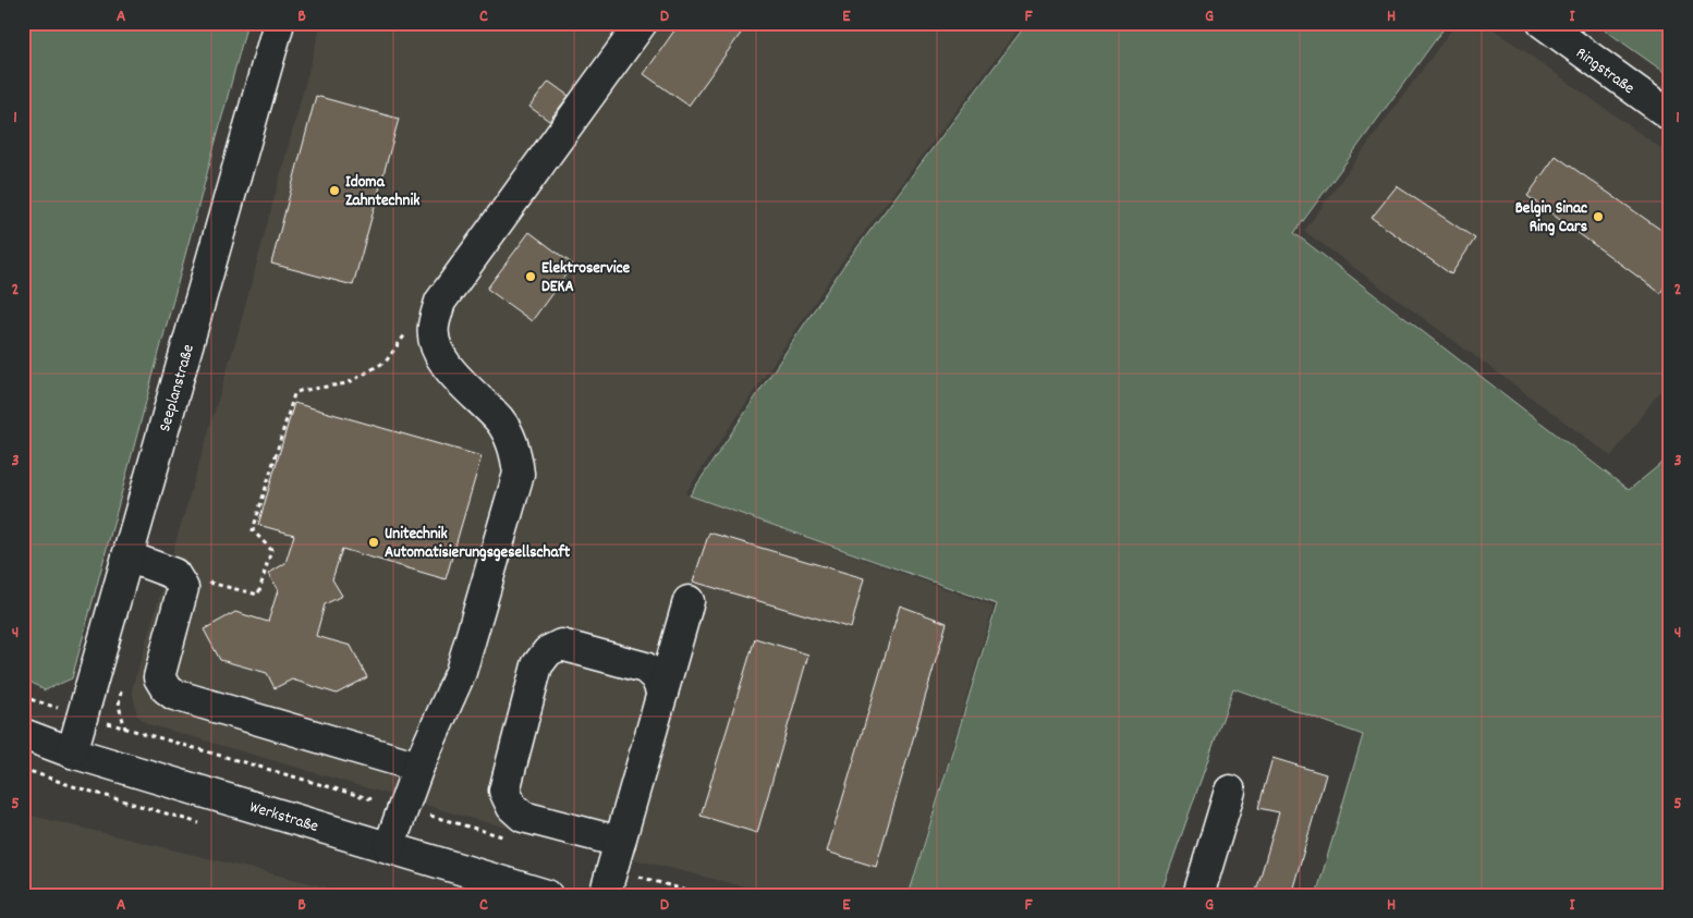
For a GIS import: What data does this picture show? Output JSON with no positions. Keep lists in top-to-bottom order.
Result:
{
  "streets": {
    "street": ["Ringstraße", "Seeplanstraße", "Werkstraße"]
  },
  "crossings": [
    ["Seeplanstraße", "Werkstraße"]
  ],
  "places": [
    "Idoma Zahntechnik",
    "Belgin Sinac Ring Cars",
    "Elektroservice DEKA",
    "Unitechnik Automatisierungsgesellschaft"
  ],
  "grid": {
    "columns": [
      "A",
      "B",
      "C",
      "D",
      "E",
      "F",
      "G",
      "H",
      "I"
    ],
    "rows": [
      "1",
      "2",
      "3",
      "4",
      "5"
    ]
  }
}
